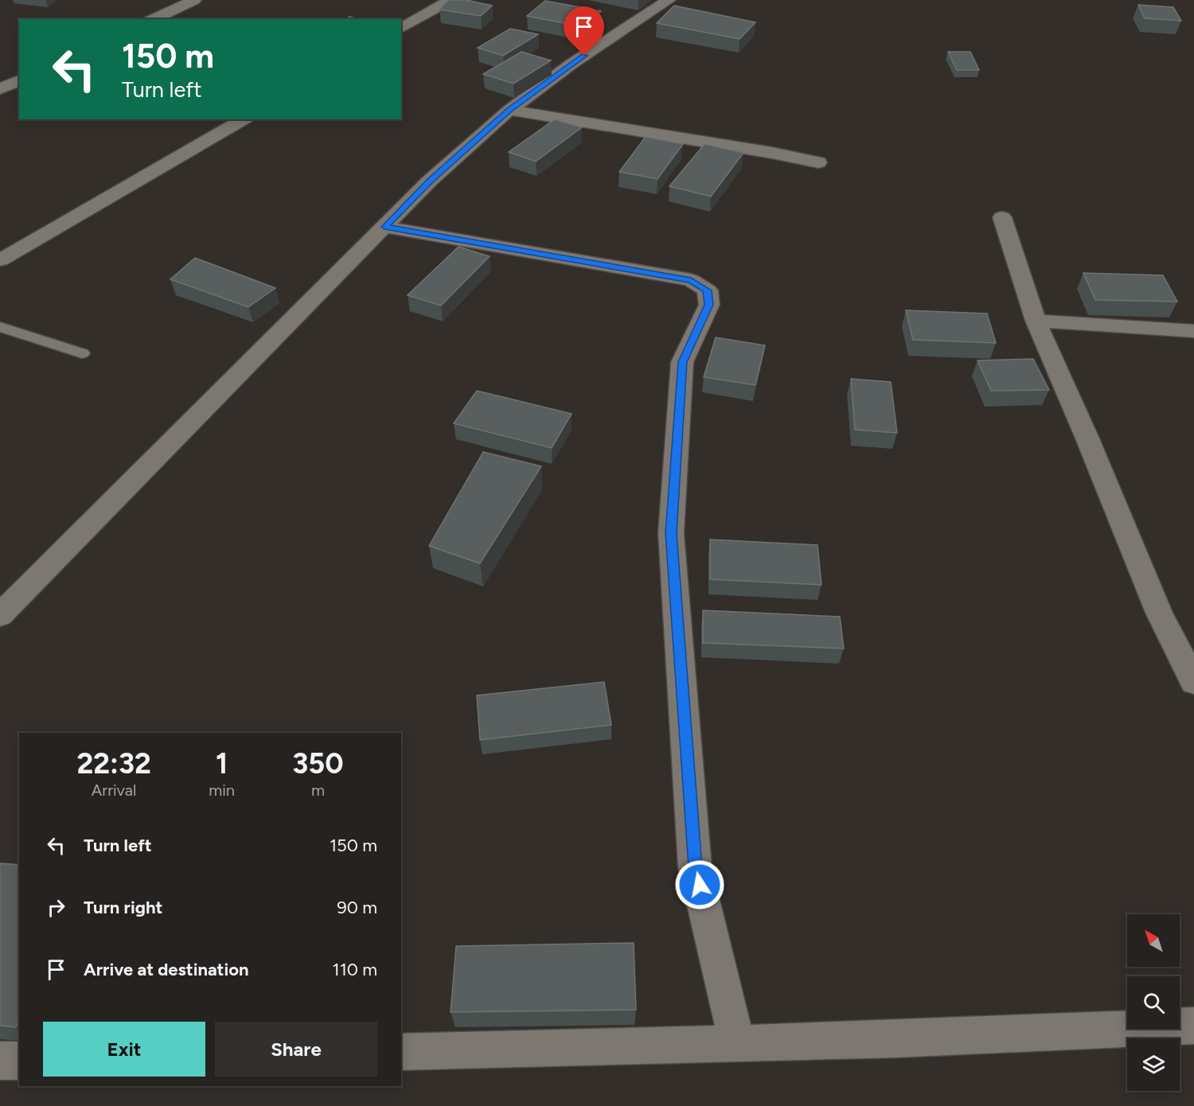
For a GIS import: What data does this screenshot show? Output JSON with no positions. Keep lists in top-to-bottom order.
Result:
{
  "north": "top left",
  "page": {
    "turn": ["150 m", "Turn left"],
    "eta": [
      "22:32",
      "Arrival",
      "1",
      "min",
      "350",
      "m"
    ],
    "list": [
      {
        "name": "Turn left",
        "value": "150 m"
      },
      {
        "name": "Turn right",
        "value": "90 m"
      },
      {
        "name": "Arrive at destination",
        "value": "110 m"
      }
    ],
    "buttons": ["Exit", "Share"]
  }
}
